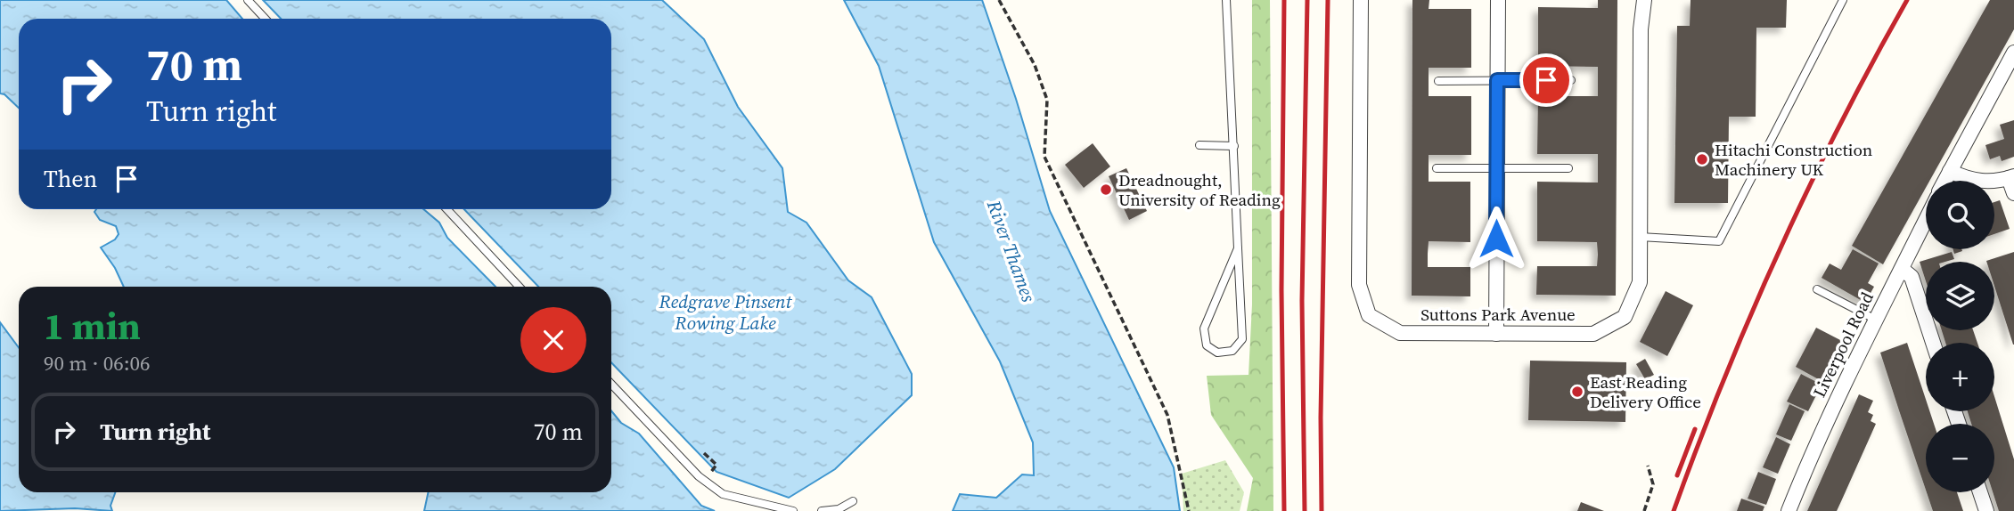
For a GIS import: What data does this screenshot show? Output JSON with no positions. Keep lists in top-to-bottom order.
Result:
{
  "streets": {
    "street": ["Suttons Park Avenue", "Liverpool Road"]
  },
  "water": ["River Thames", "Redgrave Pinsent Rowing Lake"],
  "places": ["Hitachi Construction Machinery UK", "Dreadnought, University of Reading", "East Reading Delivery Office"],
  "page": {
    "turn": ["70 m", "Turn right"],
    "then": "Then",
    "map_buttons": ["+", "−"],
    "heading": ["1 min", "90 m · 06:06"],
    "list": [
      {
        "name": "Turn right",
        "value": "70 m"
      }
    ]
  }
}
